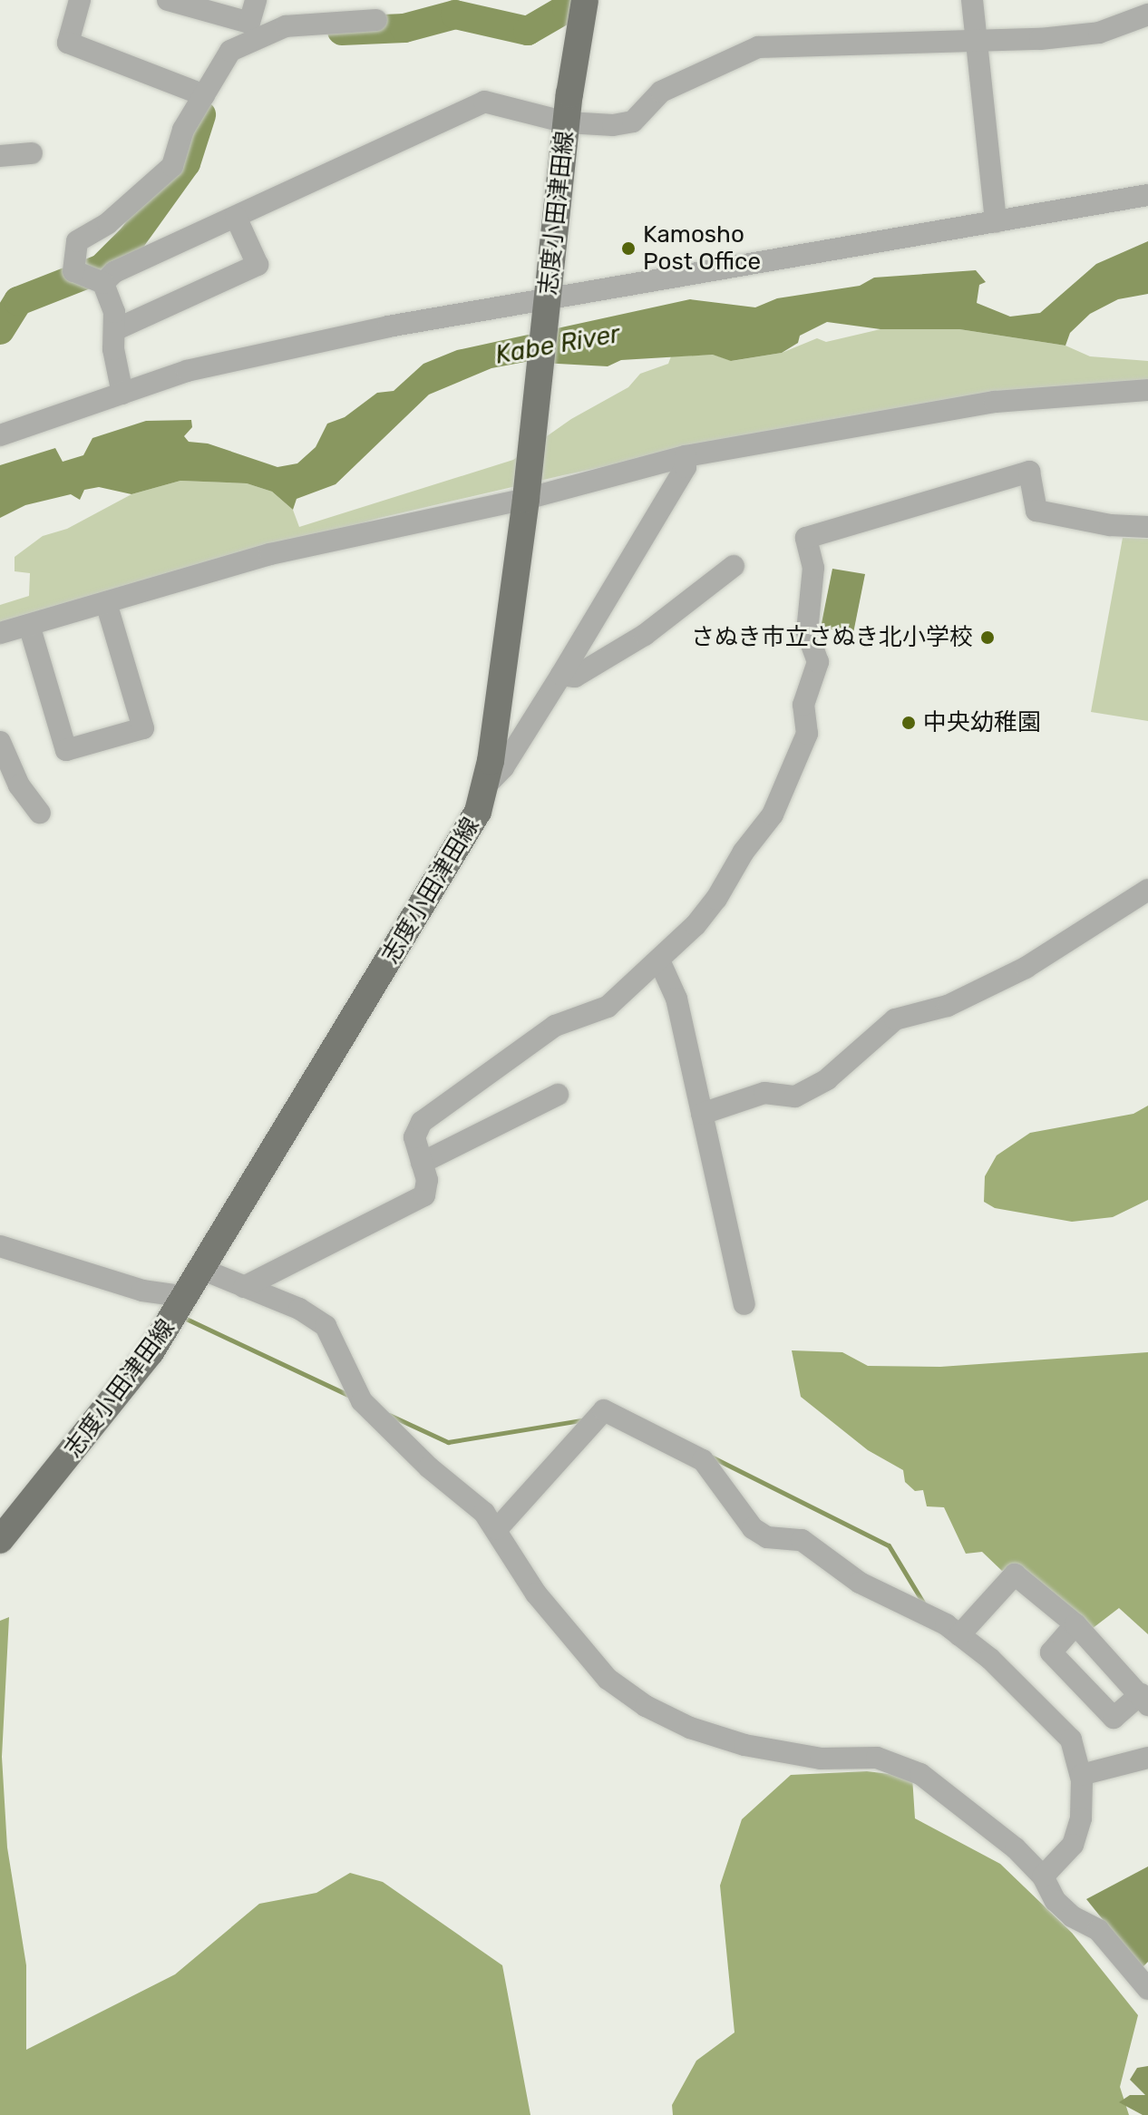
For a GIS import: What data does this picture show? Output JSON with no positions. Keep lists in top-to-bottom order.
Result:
{
  "streets": {
    "main road": ["志度小田津田線"]
  },
  "water": ["Kabe River"],
  "places": ["Kamosho Post Office", "さぬき市立さぬき北小学校", "中央幼稚園"]
}
